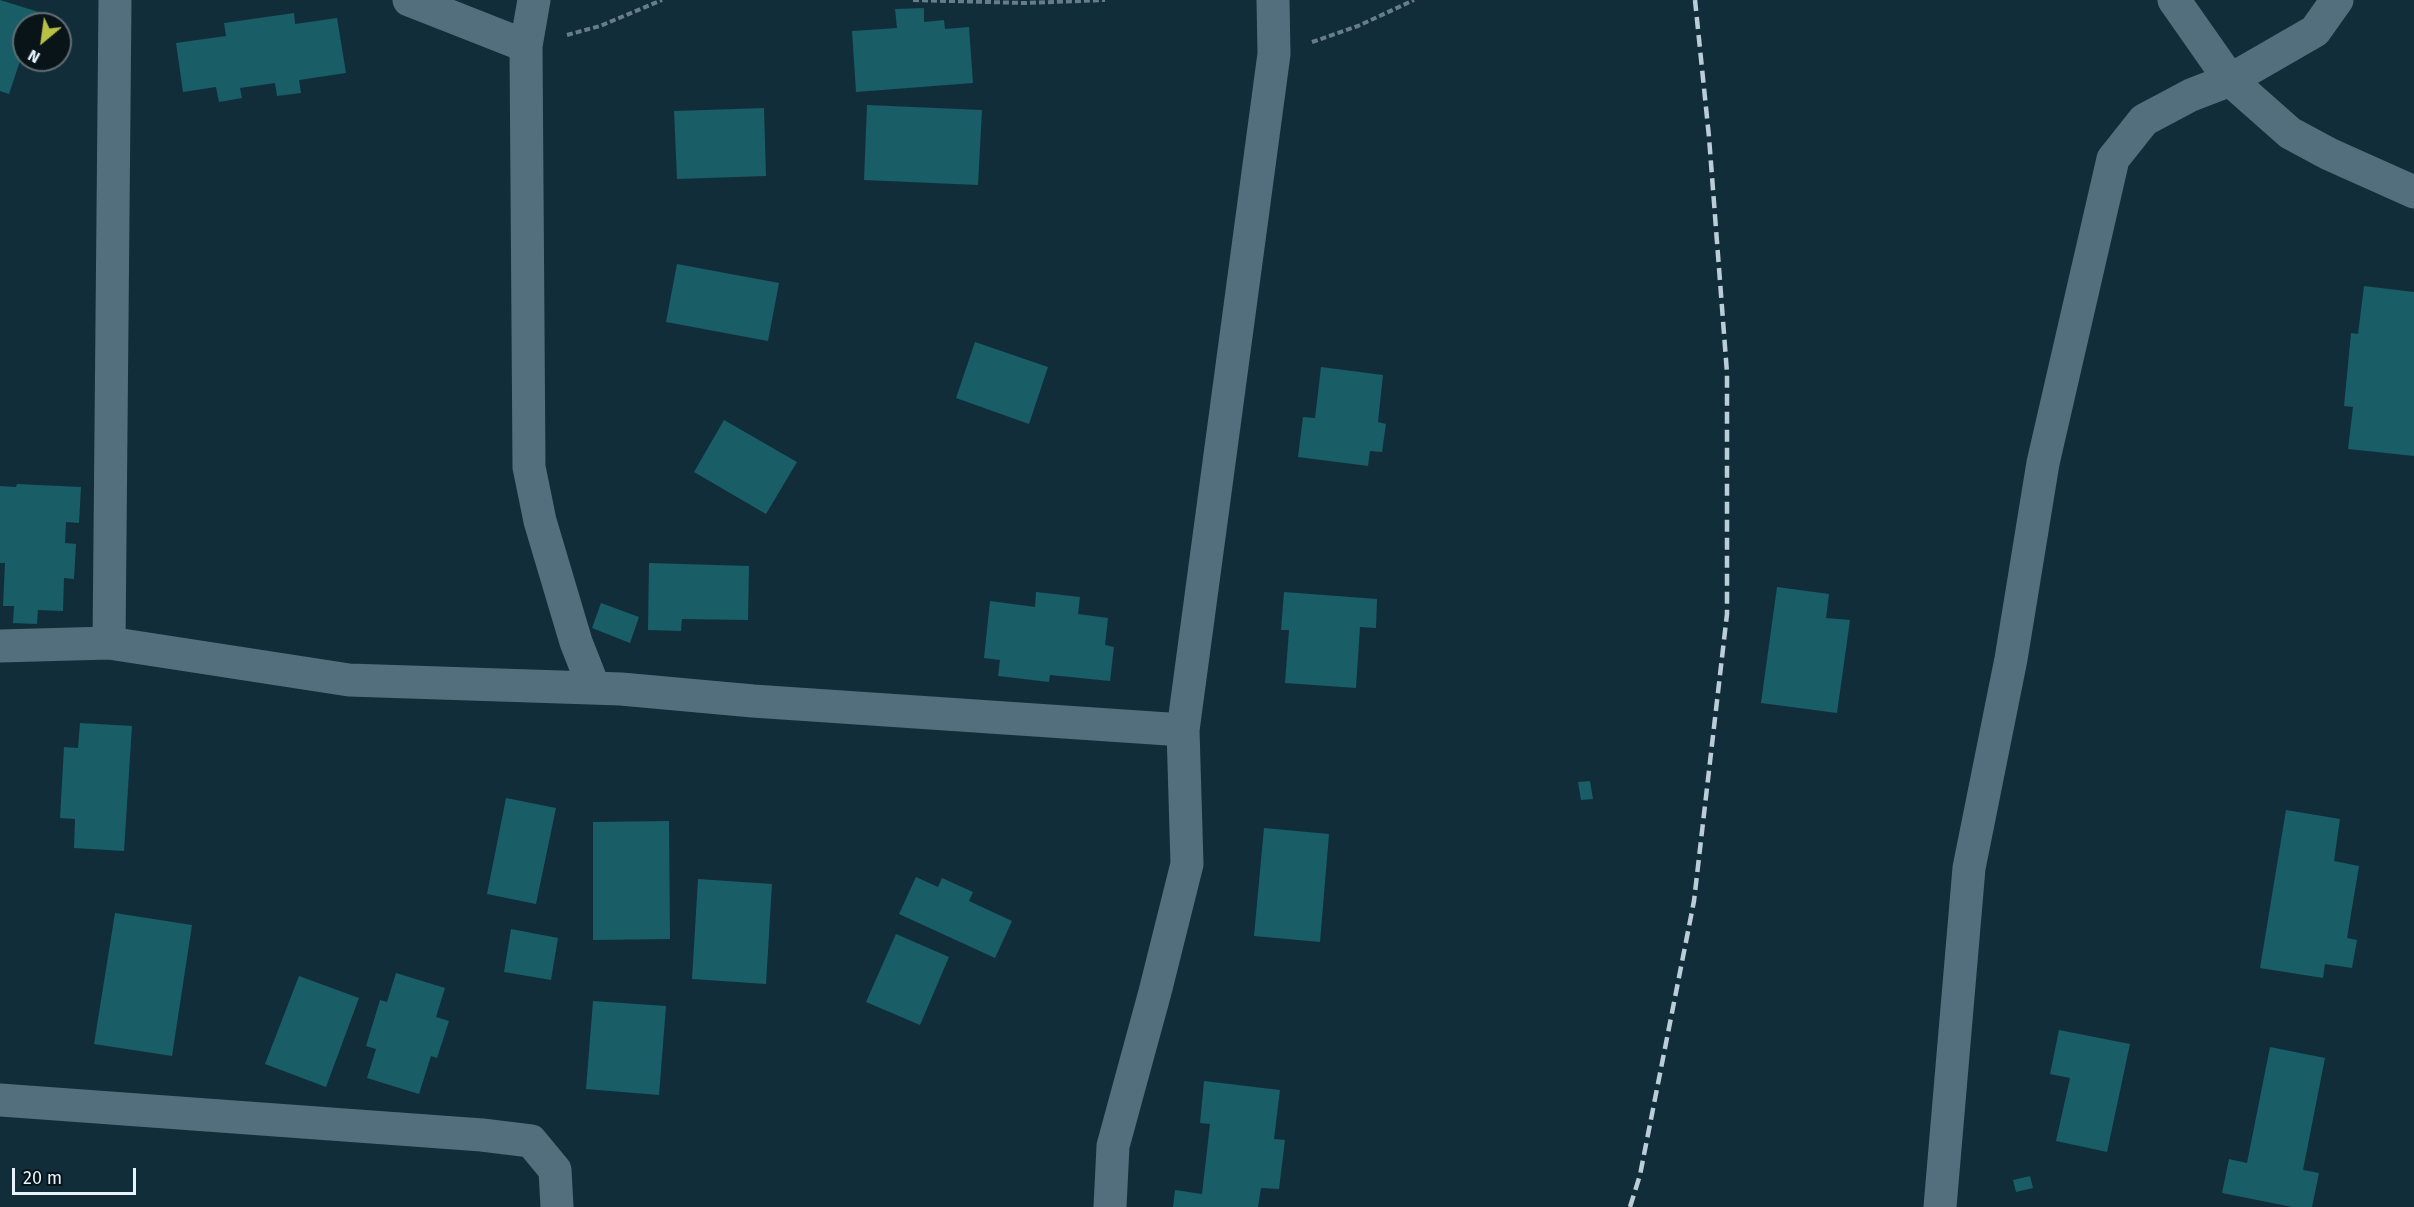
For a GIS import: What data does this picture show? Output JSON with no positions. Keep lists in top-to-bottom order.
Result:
{
  "scale_bar": "20 m",
  "north": "bottom left"
}
